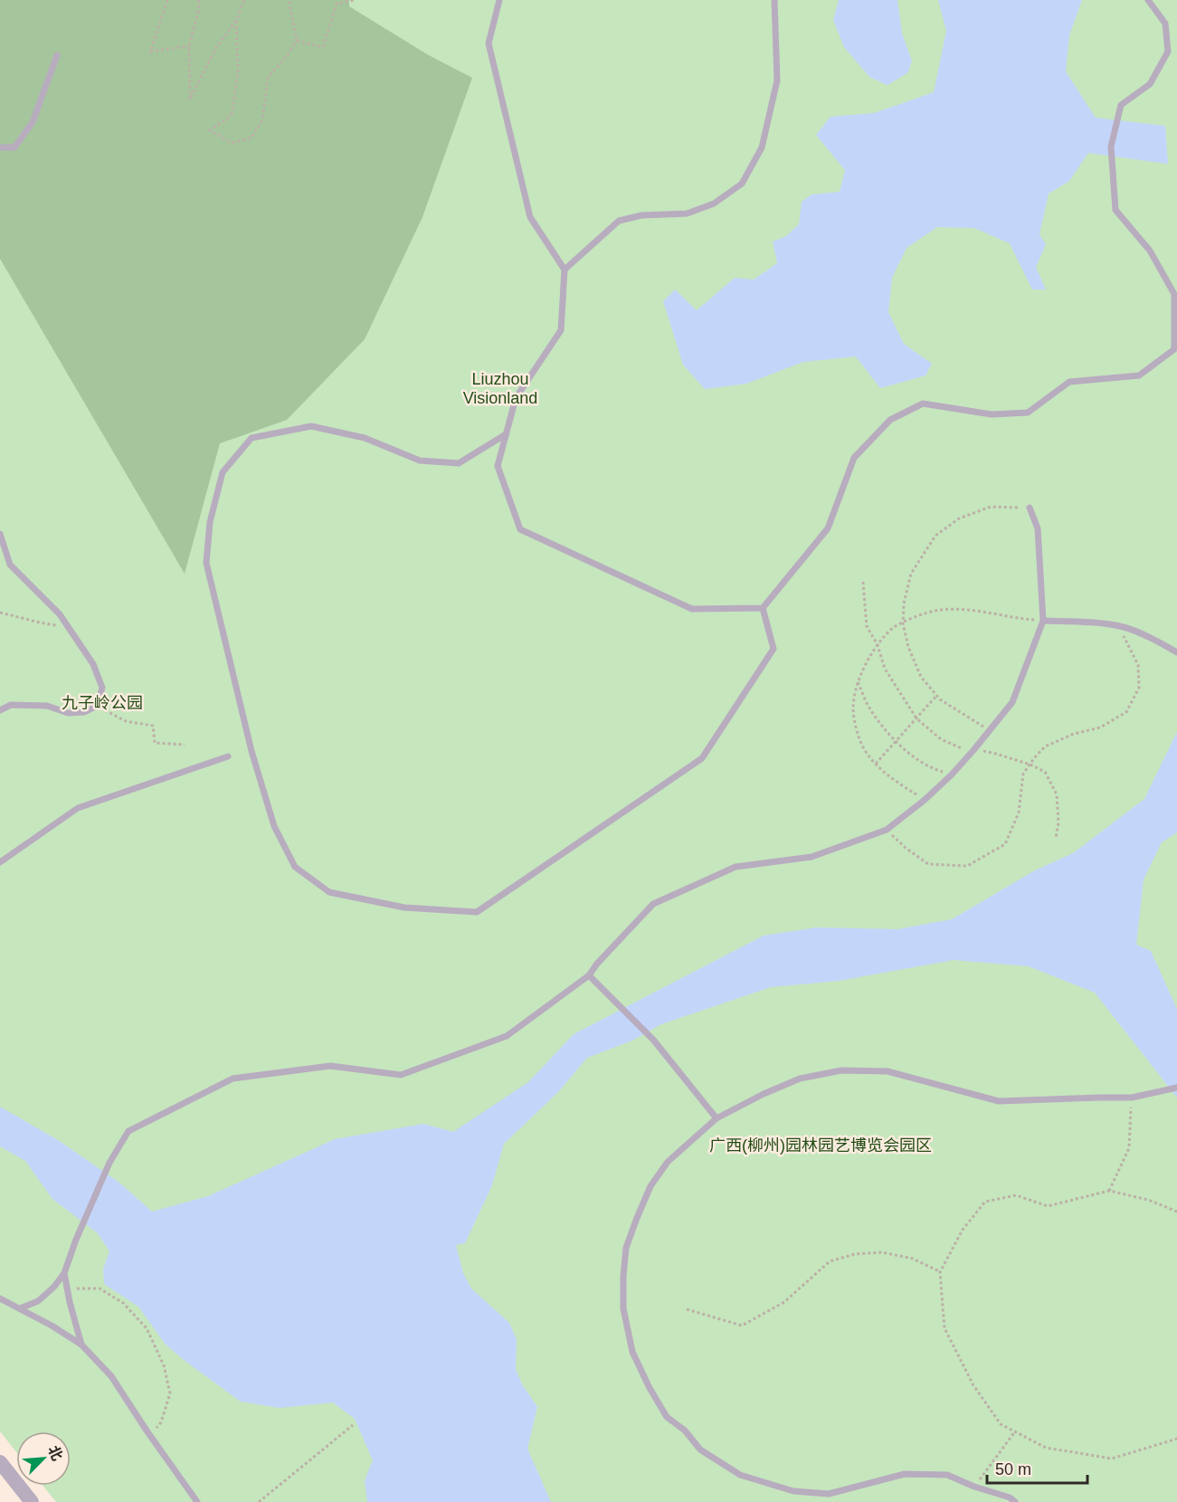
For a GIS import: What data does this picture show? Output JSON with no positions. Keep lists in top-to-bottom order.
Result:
{
  "parks": ["Liuzhou Visionland", "九子岭公园", "广西(柳州)园林园艺博览会园区"],
  "scale_bar": "50 m",
  "north": "top right"
}
